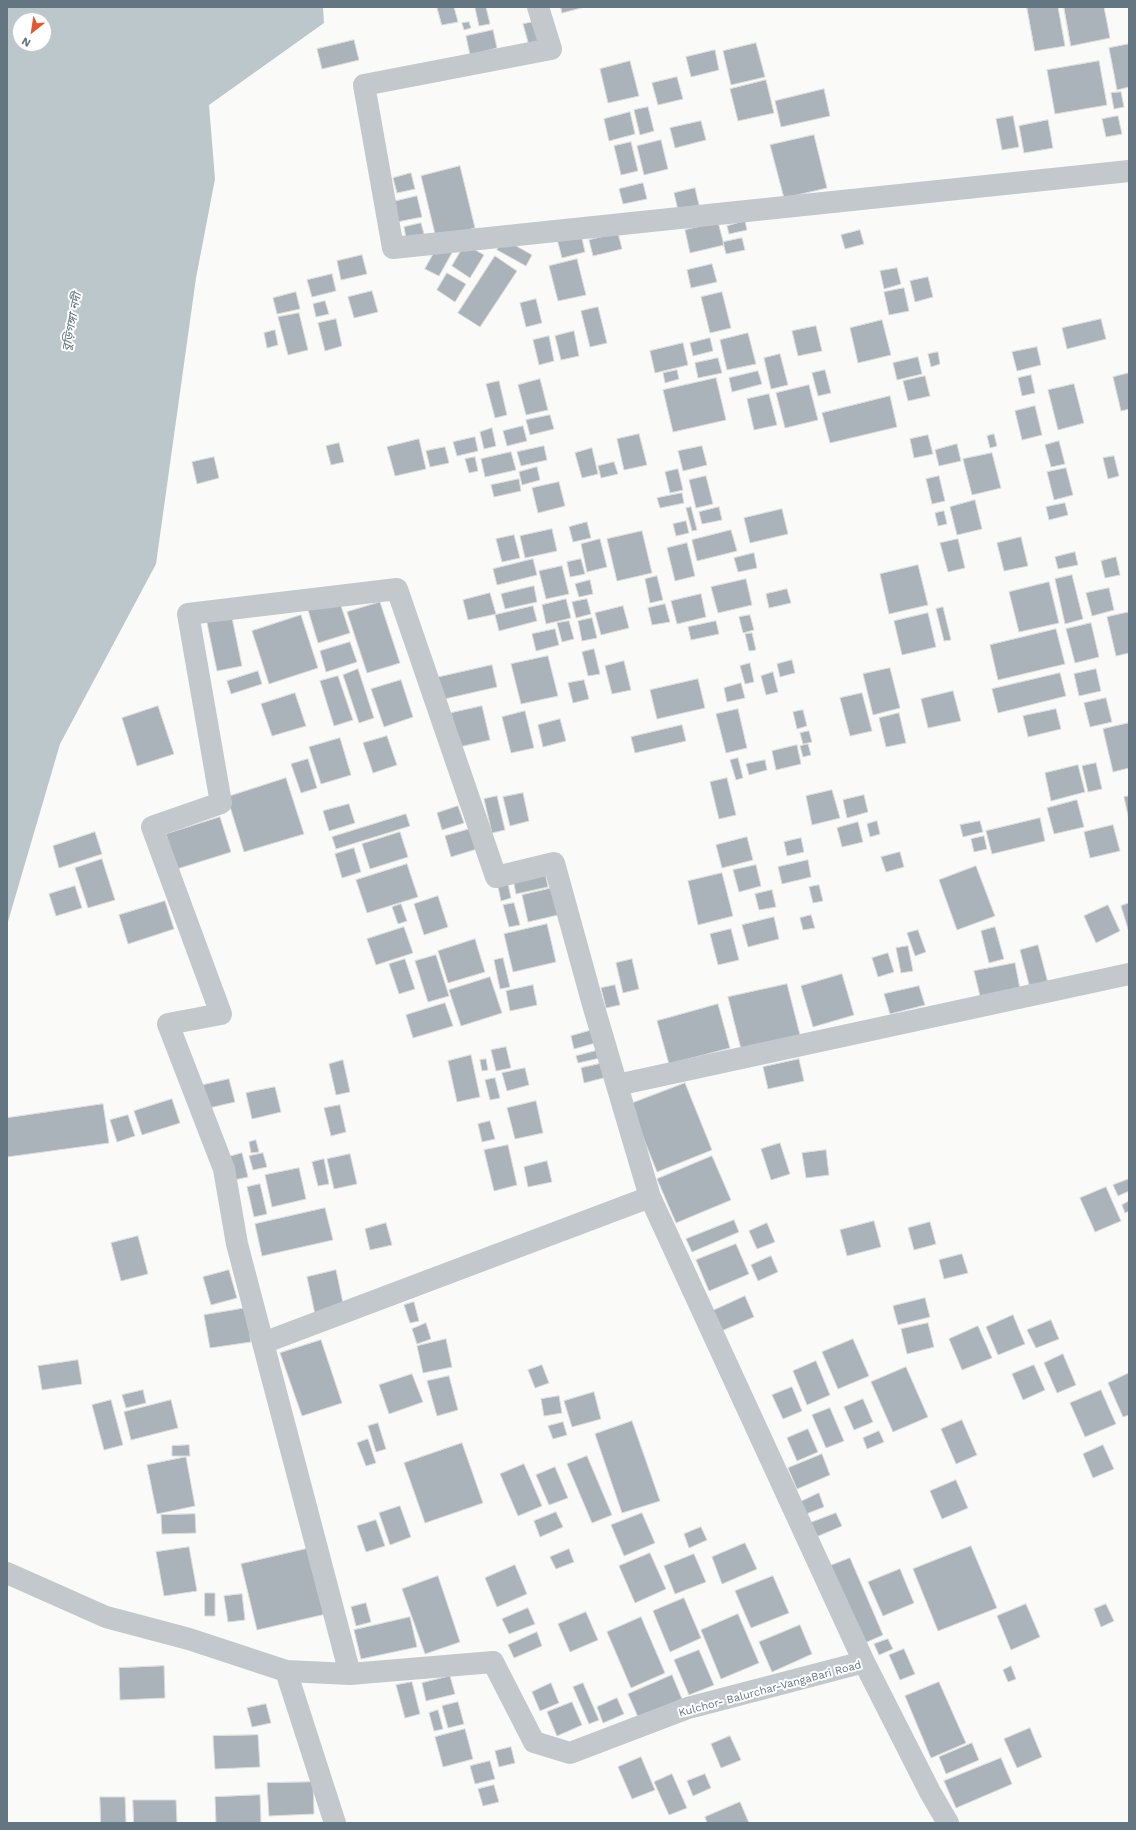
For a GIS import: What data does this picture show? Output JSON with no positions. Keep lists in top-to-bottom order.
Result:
{
  "streets": {
    "street": ["Kulchor- Balurchar-VangaBari Road"]
  },
  "water": ["বুড়িগঙ্গা নদী"],
  "north": "bottom left"
}
